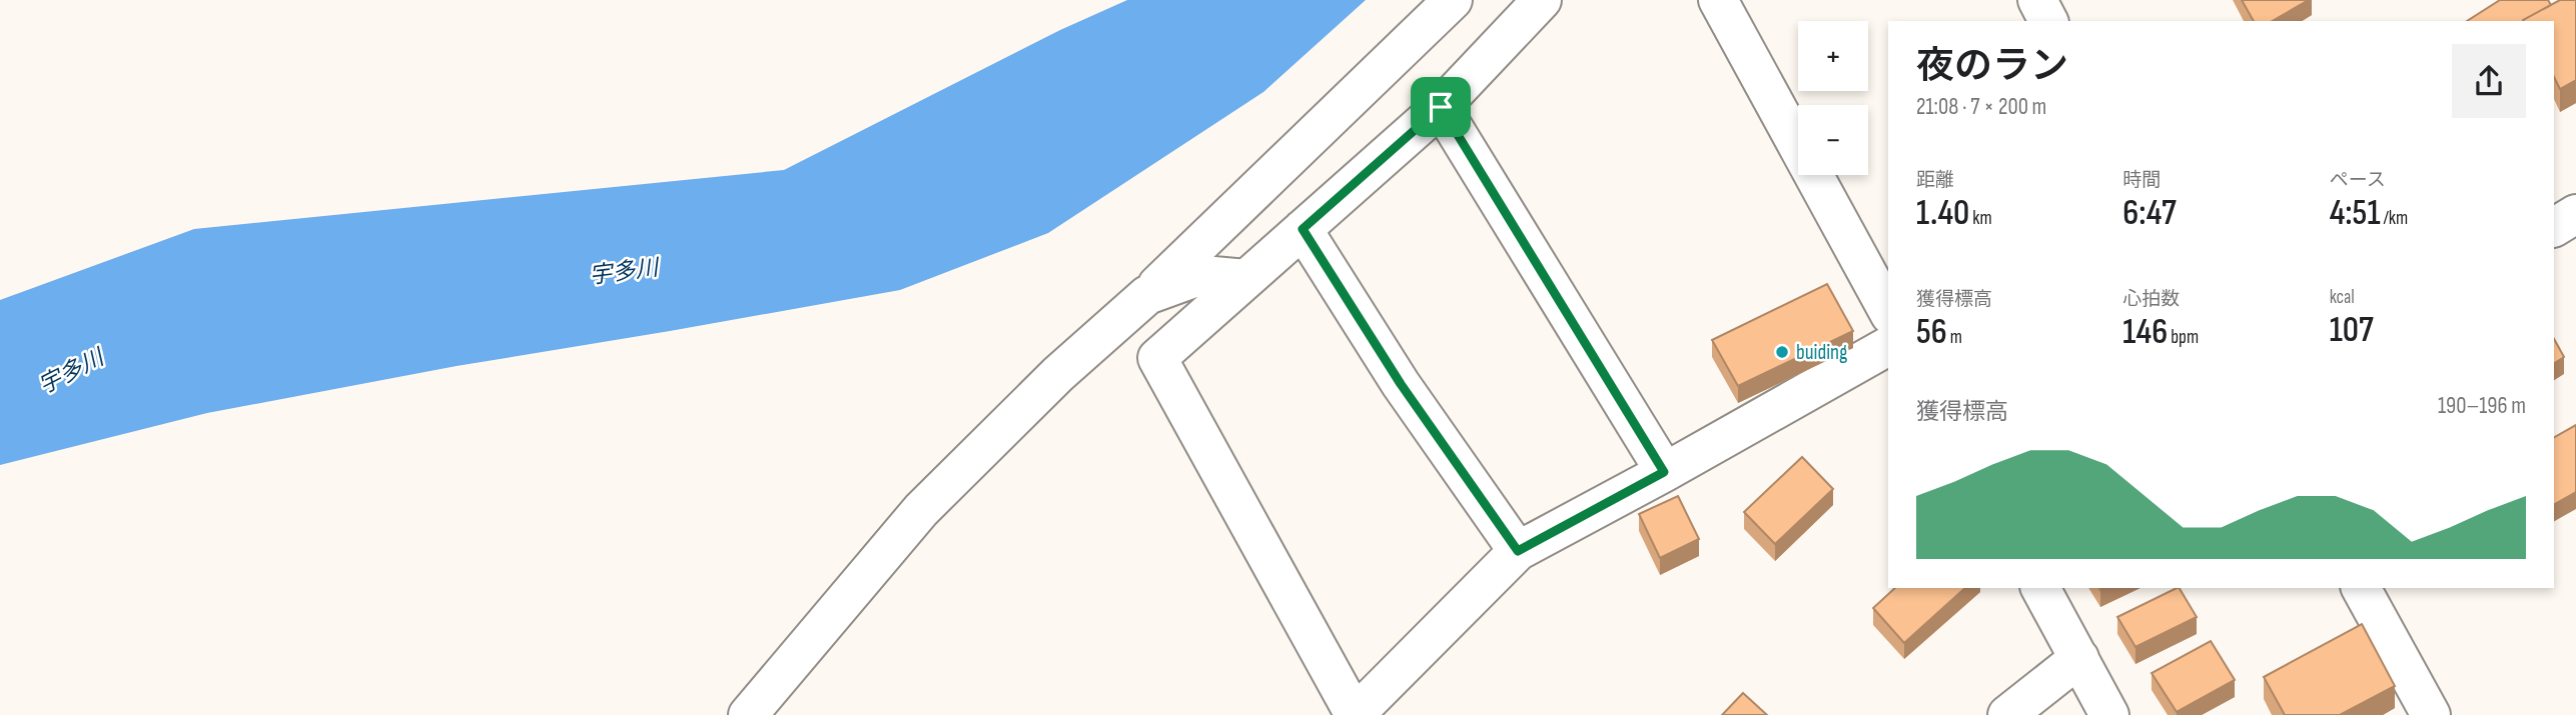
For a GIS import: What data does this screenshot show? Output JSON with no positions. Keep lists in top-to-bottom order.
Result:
{
  "water": ["宇多川"],
  "places": ["buiding"],
  "page": {
    "map_buttons": ["+", "−"],
    "heading": ["夜のラン", "21:08 · 7 × 200 m"],
    "stats": [
      ["距離", "1.40 km"],
      ["時間", "6:47"],
      ["ペース", "4:51 /km"],
      ["獲得標高", "56 m"],
      ["心拍数", "146 bpm"],
      ["kcal", "107"]
    ],
    "chart": ["獲得標高", "190–196 m"]
  }
}
